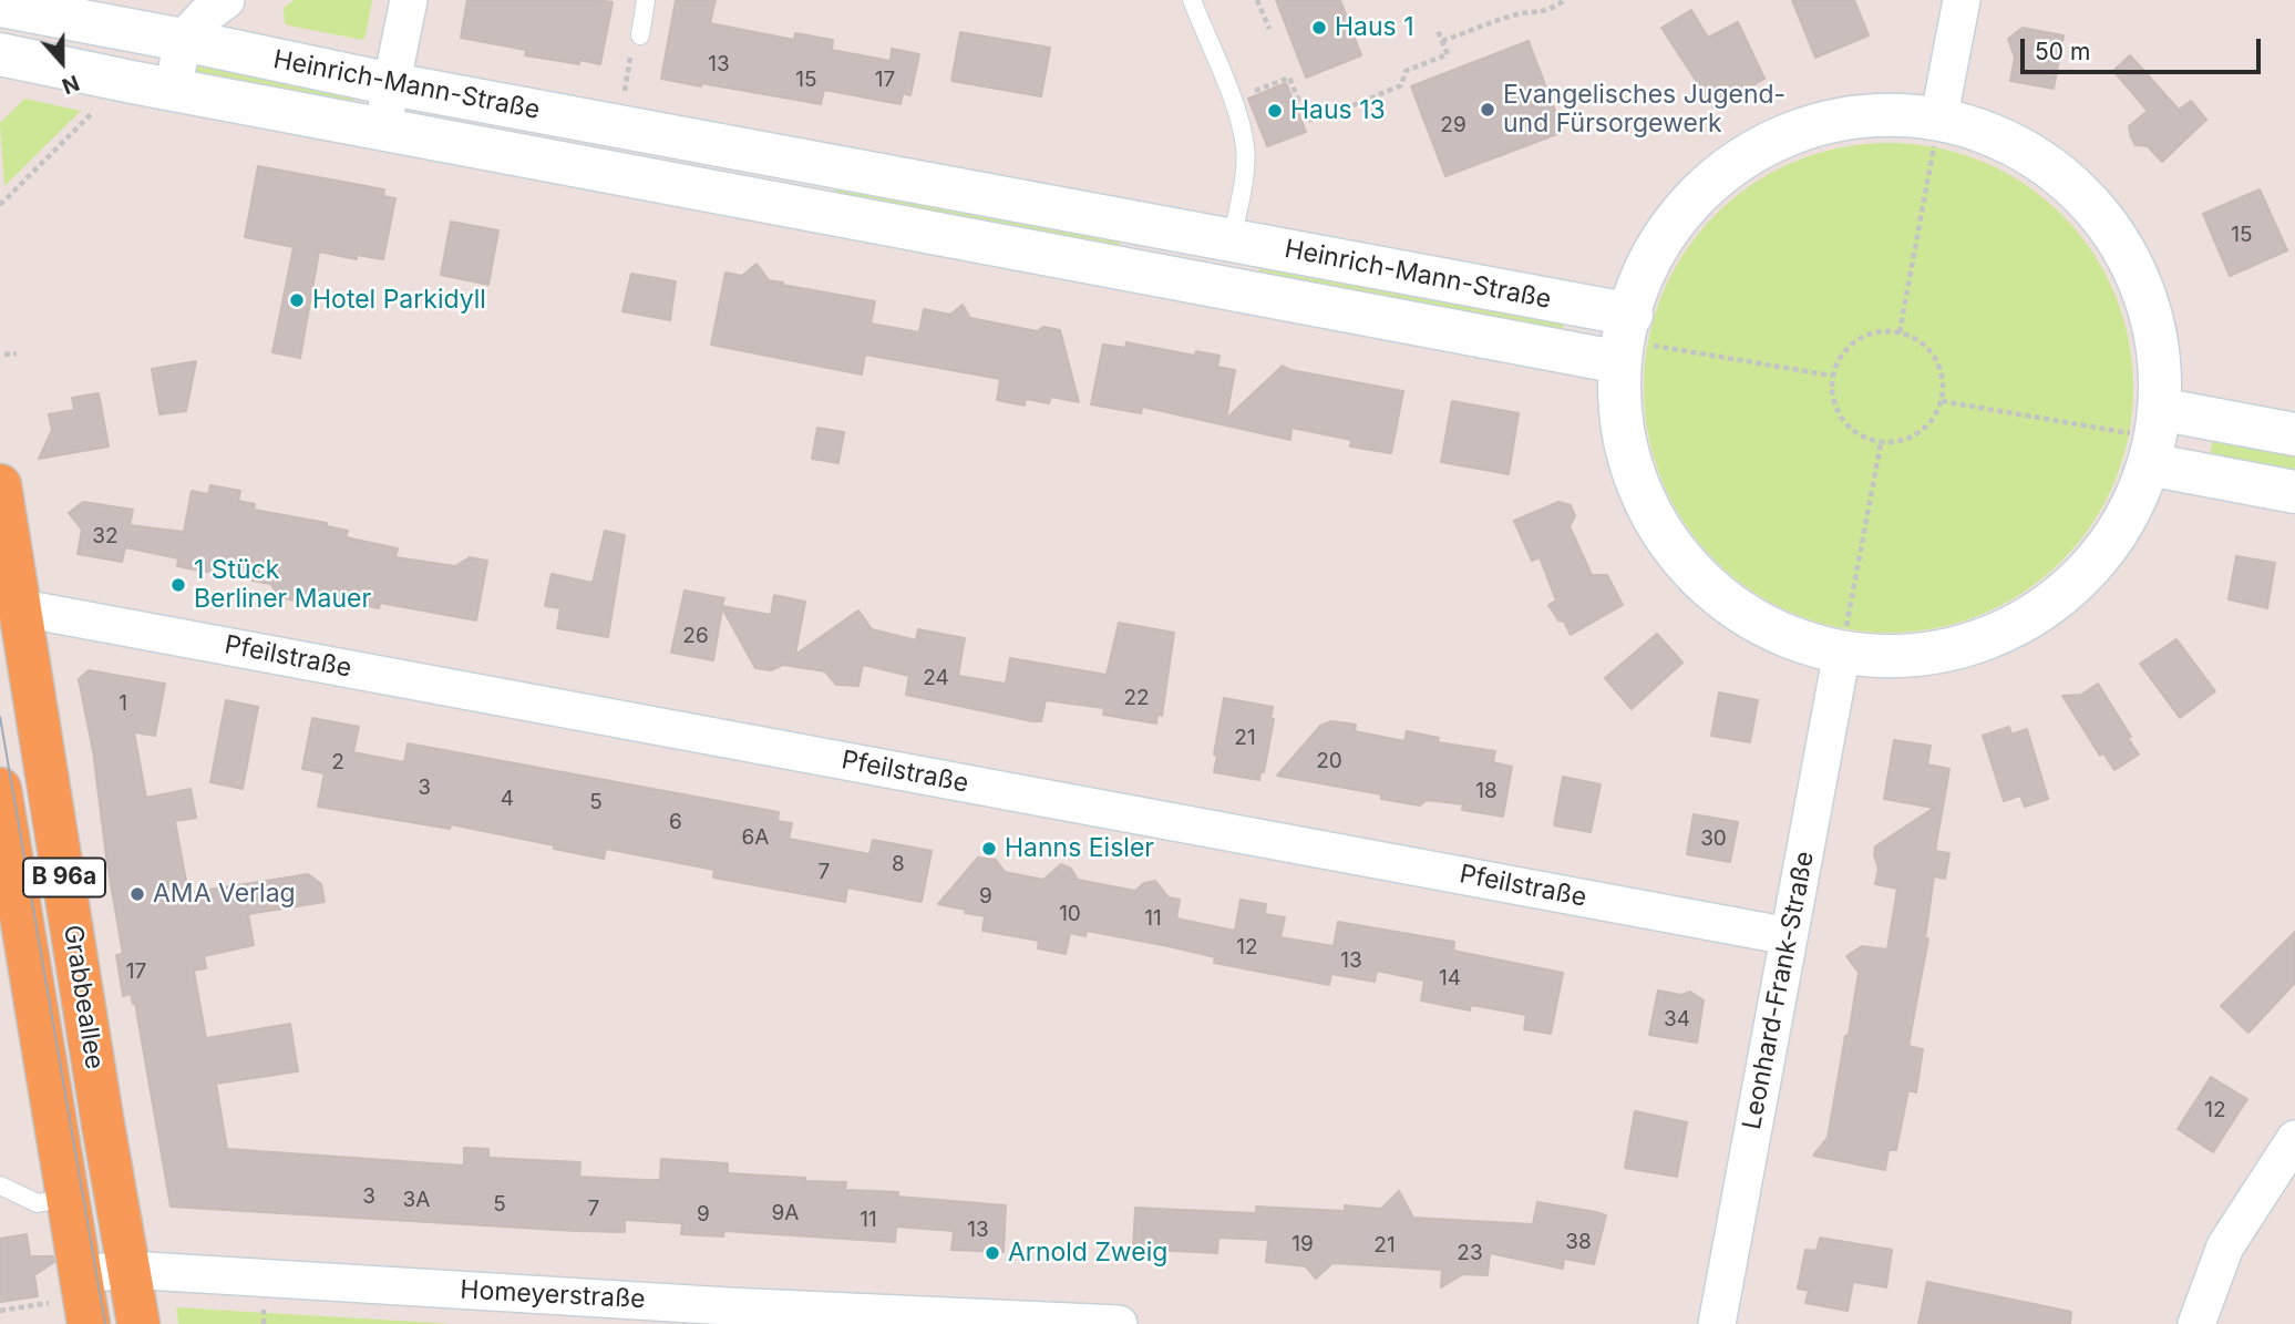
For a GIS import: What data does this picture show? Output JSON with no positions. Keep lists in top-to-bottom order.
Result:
{
  "streets": {
    "main road": ["Heinrich-Mann-Straße", "B 96a", "Grabbeallee"],
    "street": ["Pfeilstraße", "Leonhard-Frank-Straße", "Homeyerstraße"]
  },
  "crossings": [
    ["Pfeilstraße", "Leonhard-Frank-Straße"],
    ["Pfeilstraße", "Grabbeallee"],
    ["Grabbeallee", "Homeyerstraße"]
  ],
  "places": [
    "Haus 1",
    "Evangelisches Jugend- und Fürsorgewerk",
    "Haus 13",
    "Hotel Parkidyll",
    "1 Stück Berliner Mauer",
    "Hanns Eisler",
    "AMA Verlag",
    "Arnold Zweig"
  ],
  "house_numbers": [
    "13",
    "15",
    "17",
    "29",
    "15",
    "32",
    "26",
    "24",
    "22",
    "1",
    "21",
    "20",
    "2",
    "3",
    "18",
    "4",
    "5",
    "6",
    "6A",
    "30",
    "8",
    "7",
    "9",
    "10",
    "11",
    "12",
    "13",
    "17",
    "14",
    "34",
    "12",
    "3",
    "3A",
    "5",
    "7",
    "9A",
    "9",
    "11",
    "13",
    "38",
    "19",
    "21",
    "23"
  ],
  "scale_bar": "50 m",
  "north": "bottom"
}
